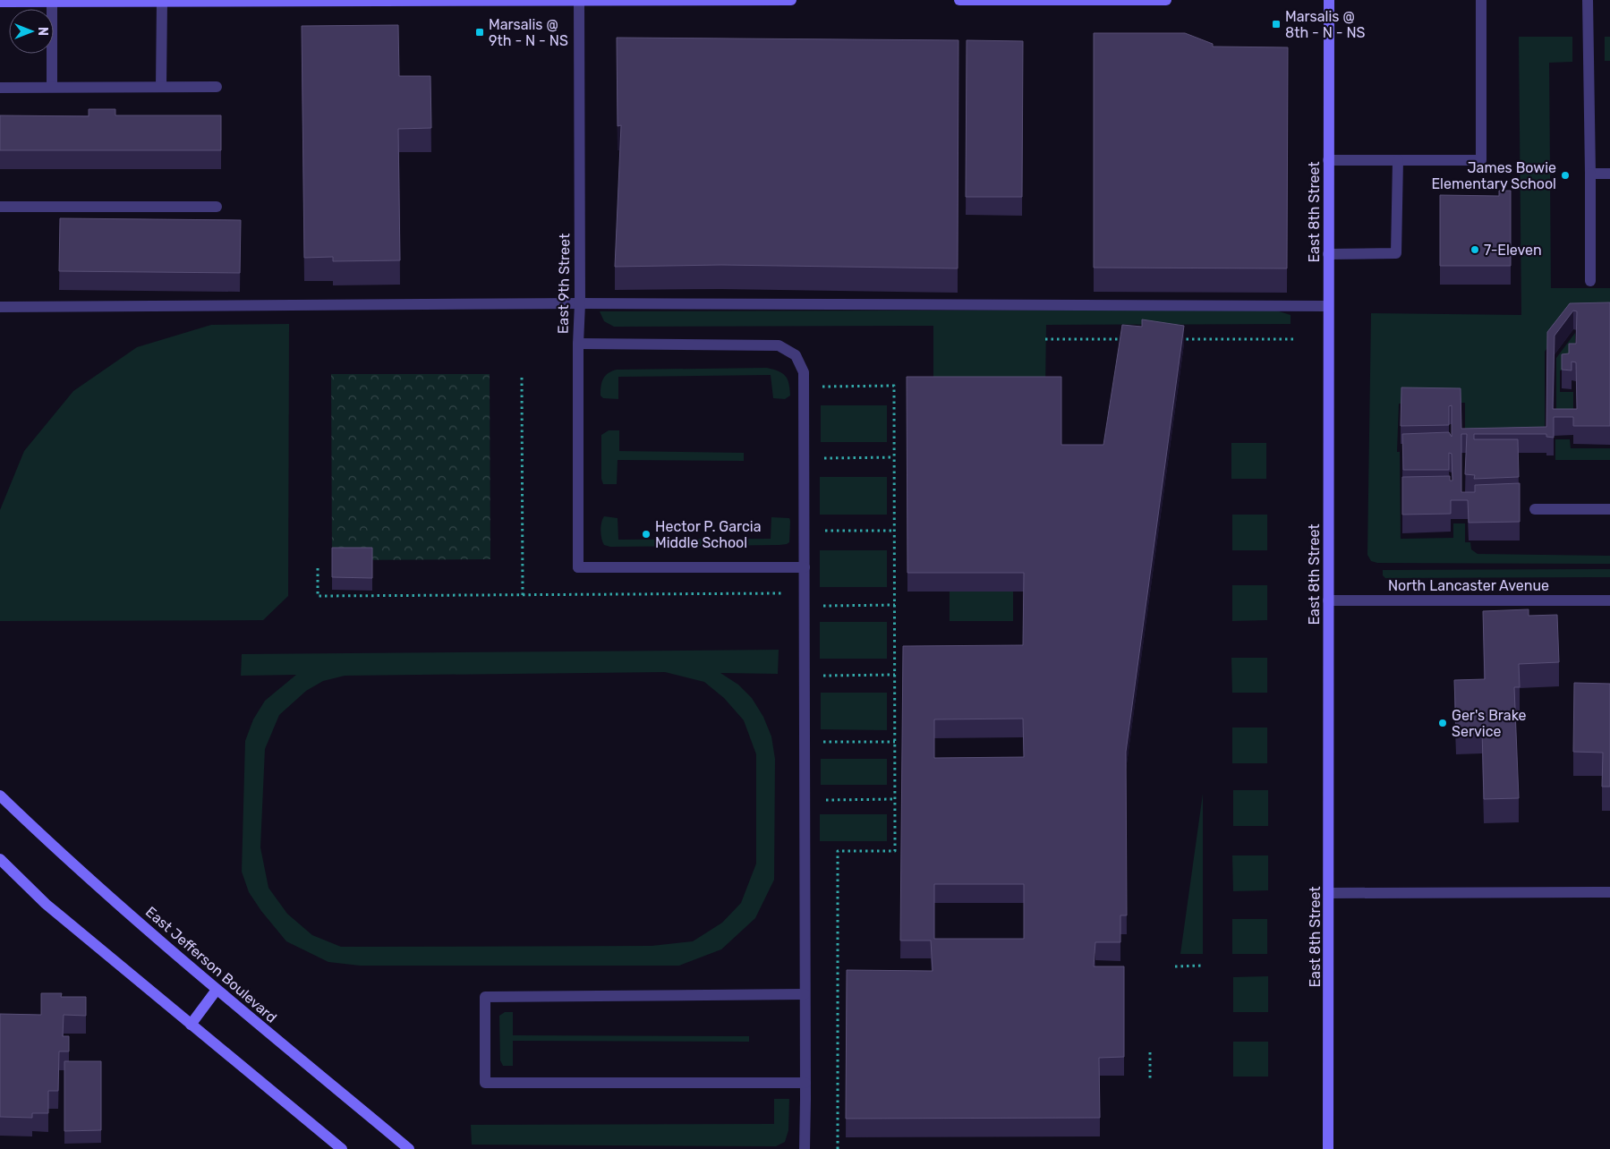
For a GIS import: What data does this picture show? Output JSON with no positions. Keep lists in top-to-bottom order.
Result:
{
  "streets": {
    "main road": ["East 8th Street", "East Jefferson Boulevard"],
    "street": ["East 9th Street", "North Lancaster Avenue"]
  },
  "crossings": [
    ["East 8th Street", "North Lancaster Avenue"]
  ],
  "places": {
    "transit": ["Marsalis @ 8th - N - NS", "Marsalis @ 9th - N - NS"],
    "other": [
      "James Bowie Elementary School",
      "7-Eleven",
      "Hector P. Garcia Middle School",
      "Ger's Brake Service"
    ]
  },
  "north": "right"
}
